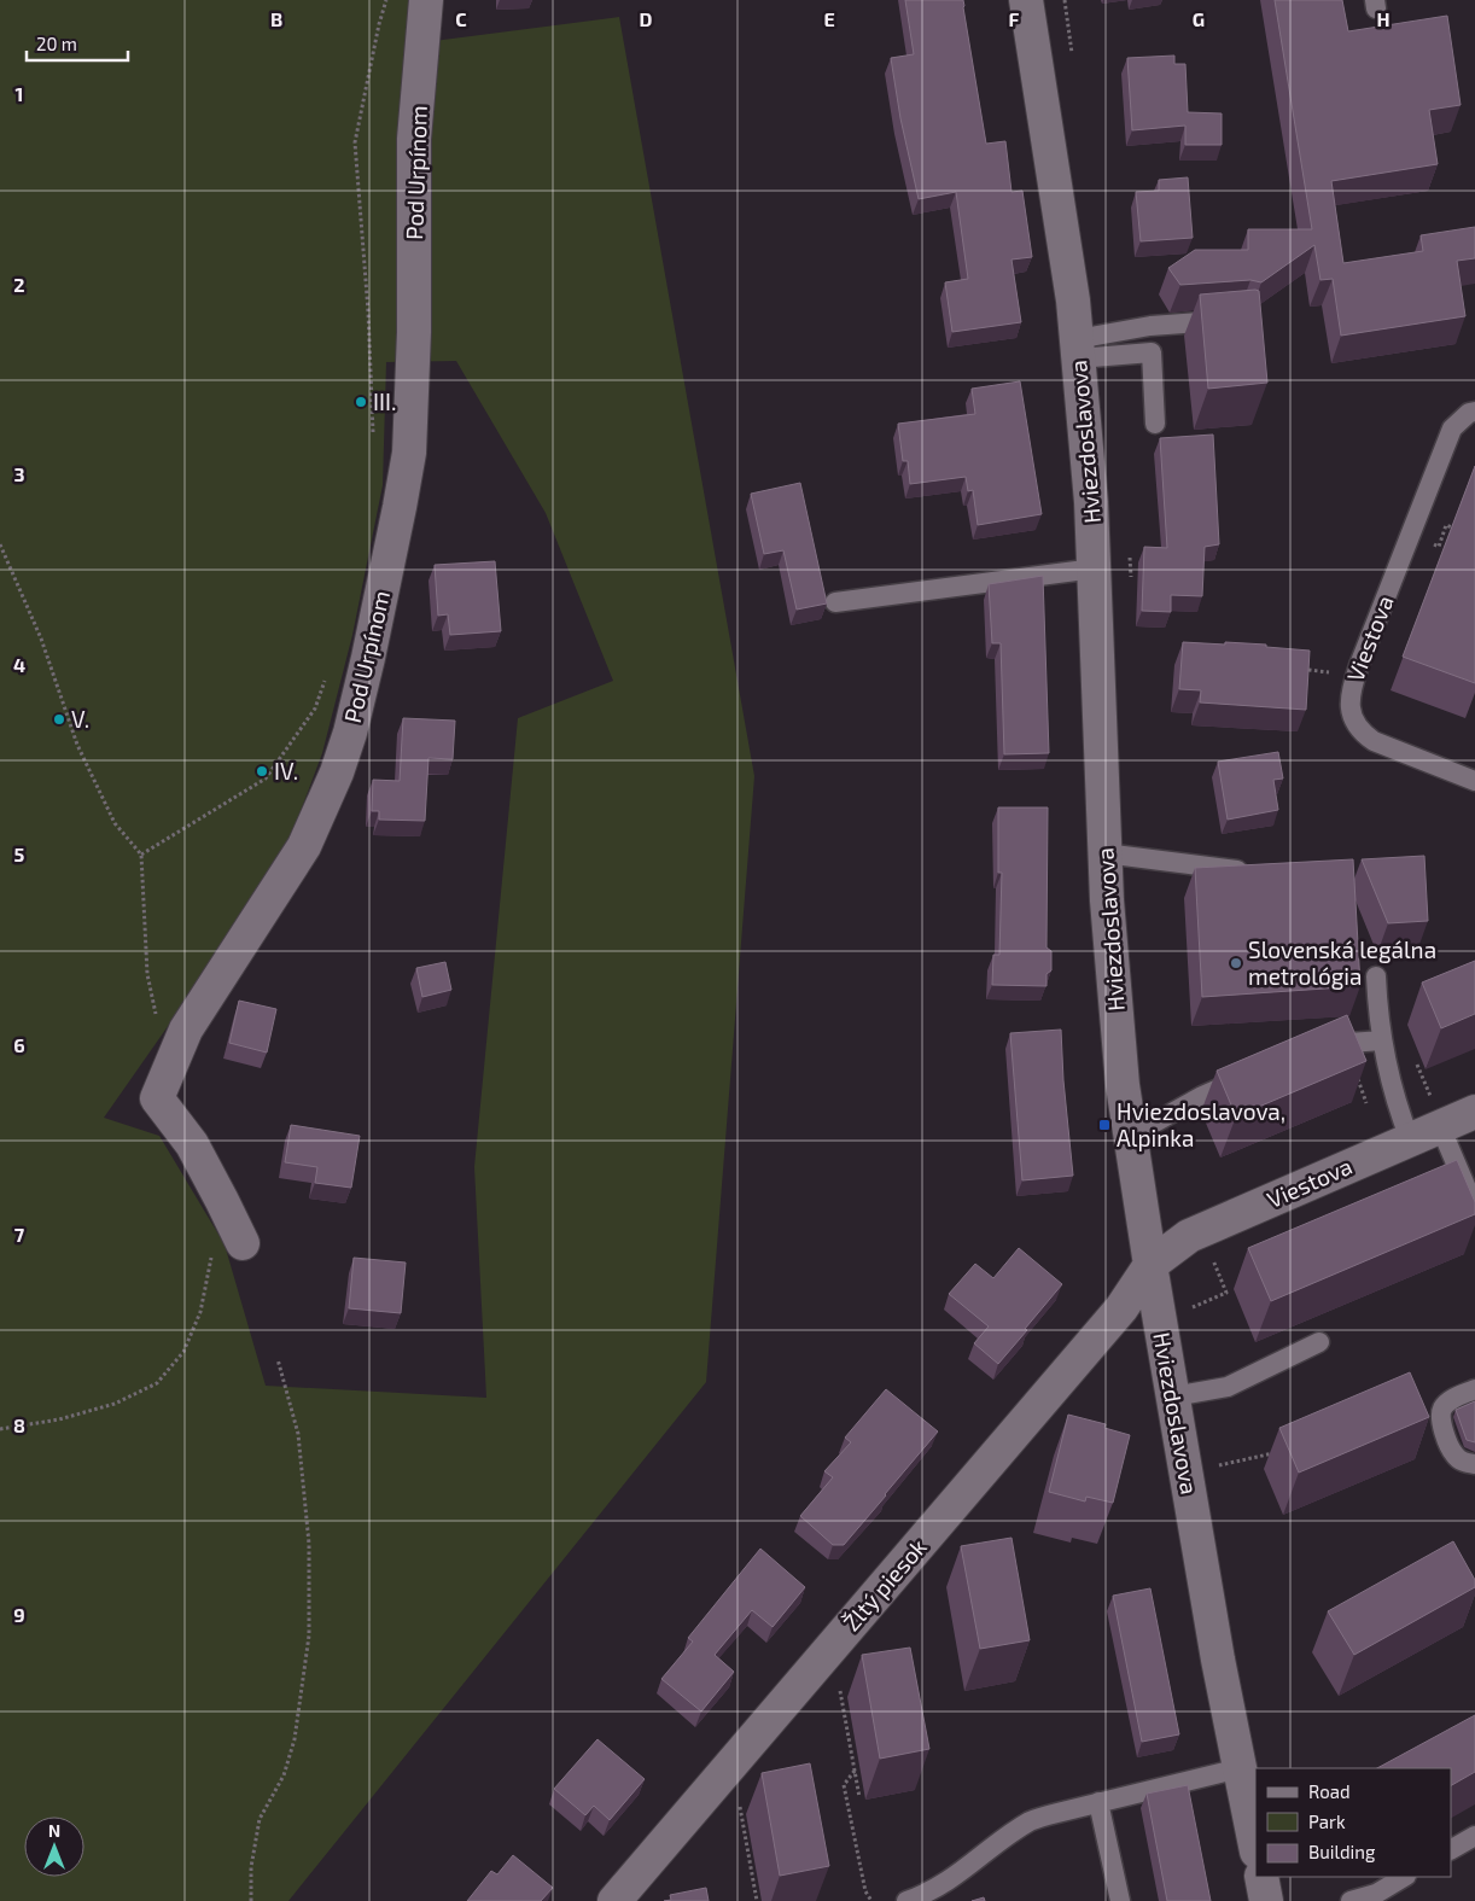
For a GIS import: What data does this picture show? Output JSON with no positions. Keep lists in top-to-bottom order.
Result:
{
  "streets": {
    "street": [
      "Pod Urpínom",
      "Hviezdoslavova",
      "Viestova",
      "Žltý piesok"
    ]
  },
  "crossings": [
    ["Hviezdoslavova", "Viestova"],
    ["Hviezdoslavova", "Žltý piesok"],
    ["Viestova", "Žltý piesok"]
  ],
  "places": {
    "other": [
      "III.",
      "V.",
      "IV.",
      "Slovenská legálna metrológia"
    ],
    "transit": ["Hviezdoslavova, Alpinka"]
  },
  "legend": ["Road", "Park", "Building"],
  "scale_bar": "20 m",
  "north": "top",
  "grid": {
    "columns": [
      "B",
      "C",
      "D",
      "E",
      "F",
      "G",
      "H"
    ],
    "rows": [
      "1",
      "2",
      "3",
      "4",
      "5",
      "6",
      "7",
      "8",
      "9"
    ]
  }
}
